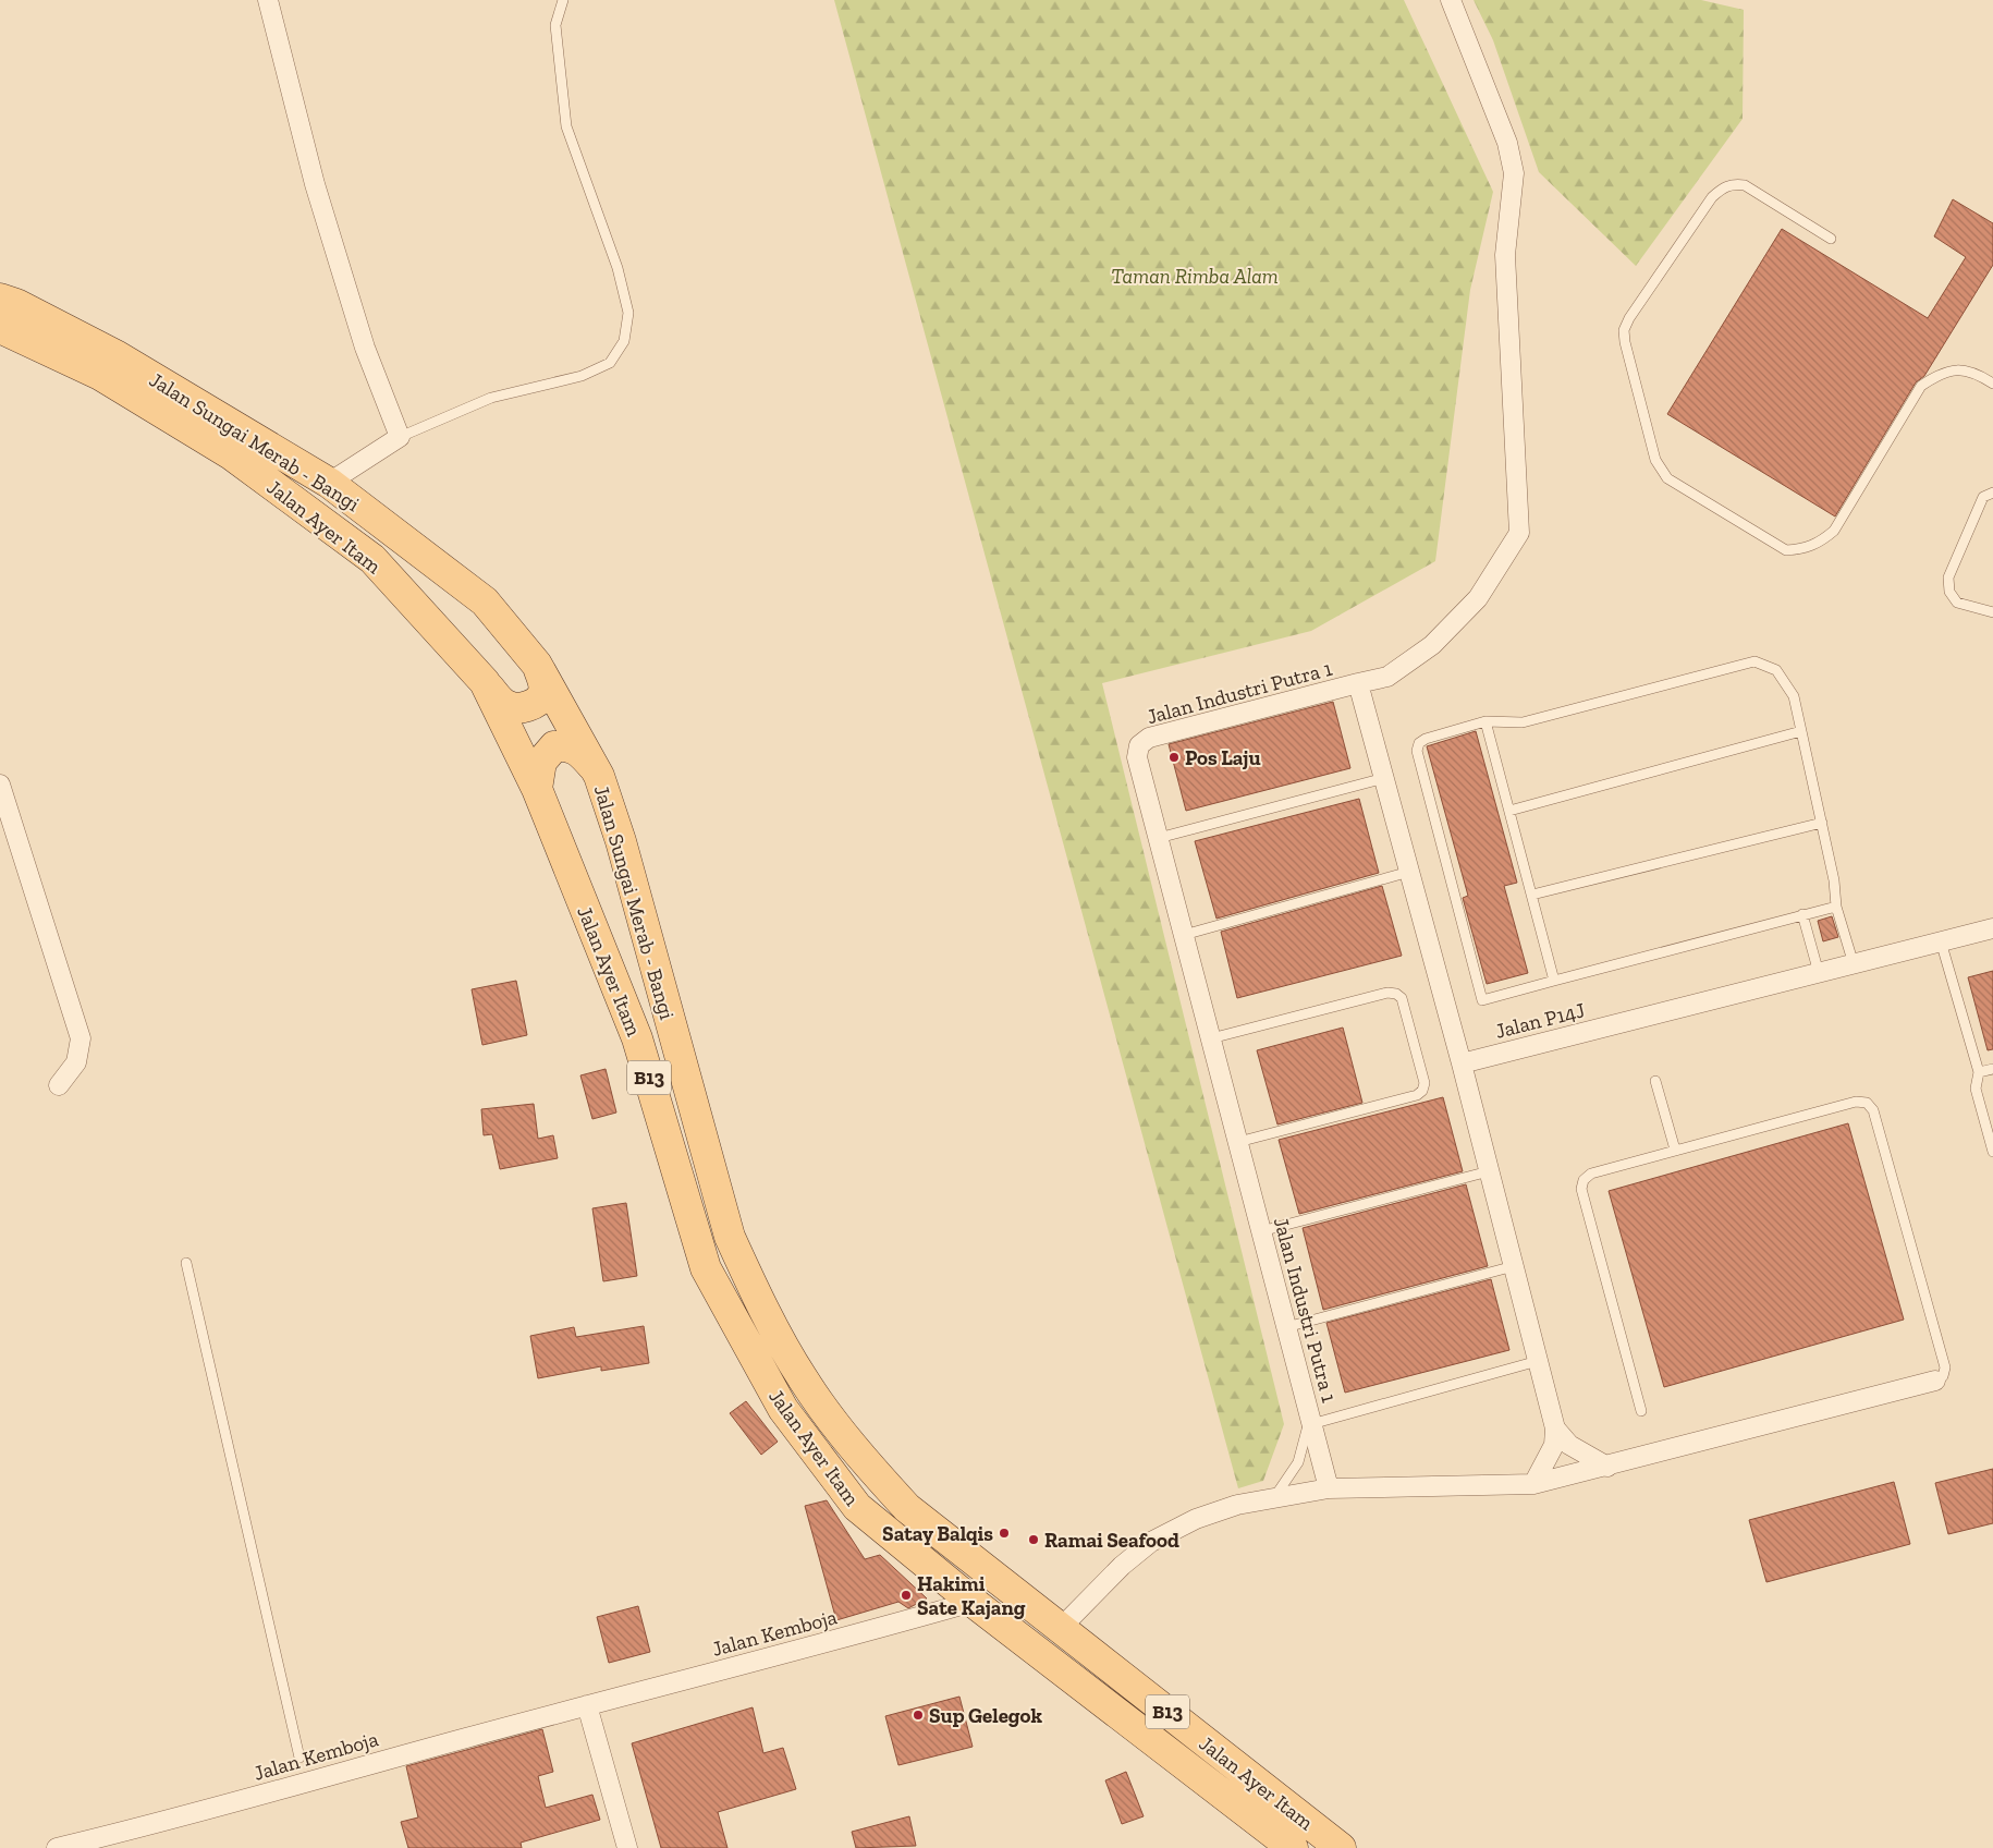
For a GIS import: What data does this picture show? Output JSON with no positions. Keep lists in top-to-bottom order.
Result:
{
  "streets": {
    "main road": ["Jalan Sungai Merab - Bangi", "Jalan Ayer Itam", "B13"],
    "street": ["Jalan Industri Putra 1", "Jalan P14J", "Jalan Kemboja"]
  },
  "crossings": [
    ["Jalan Sungai Merab - Bangi", "Jalan Ayer Itam"],
    ["Jalan Ayer Itam", "Jalan Kemboja"],
    ["Jalan Industri Putra 1", "Jalan P14J"]
  ],
  "parks": ["Taman Rimba Alam"],
  "places": [
    "Pos Laju",
    "Satay Balqis",
    "Ramai Seafood",
    "Hakimi Sate Kajang",
    "Sup Gelegok"
  ]
}
